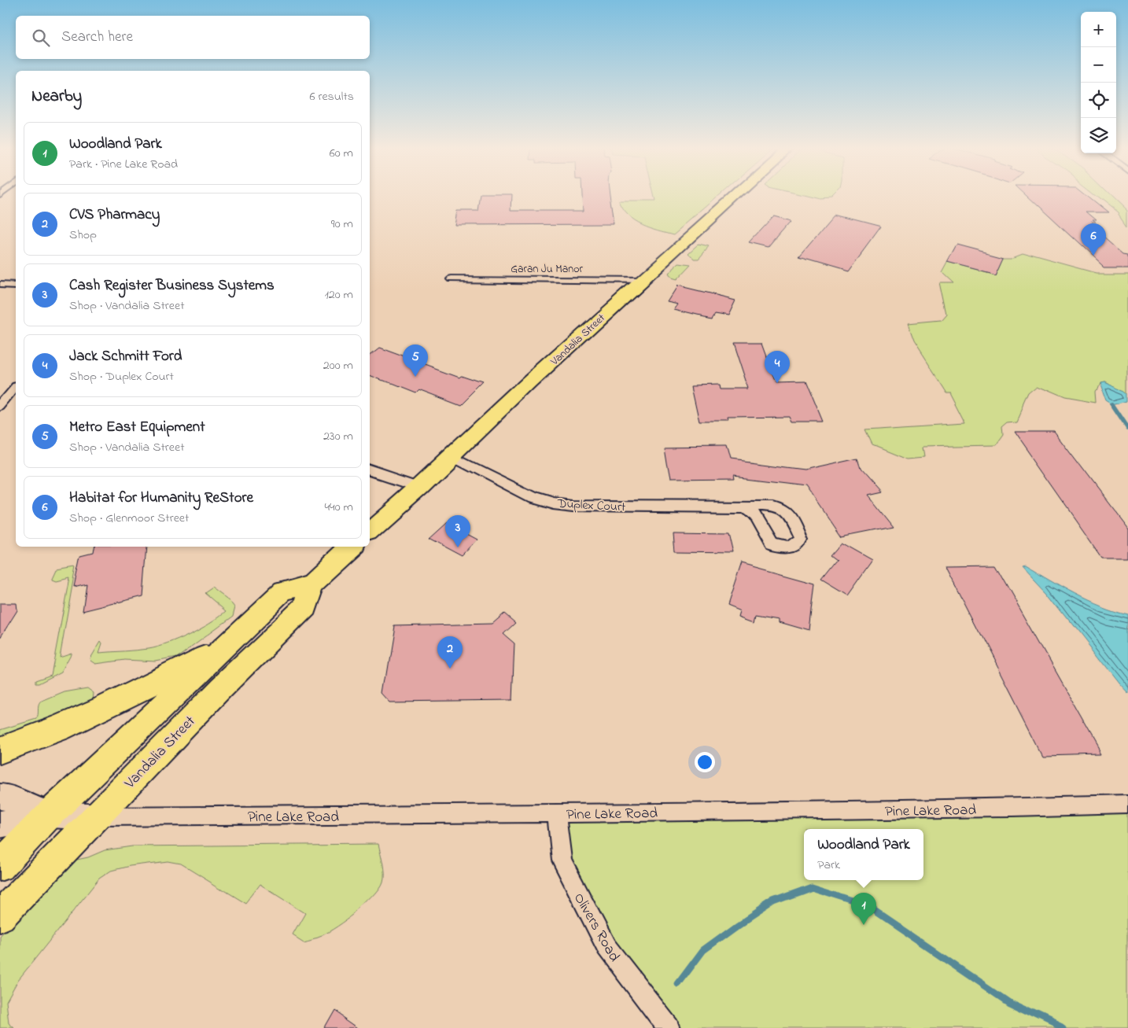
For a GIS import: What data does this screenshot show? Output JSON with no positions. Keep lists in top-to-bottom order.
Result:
{
  "streets": {
    "main road": ["Vandalia Street"],
    "street": [
      "Garan Ju Manor",
      "Duplex Court",
      "Pine Lake Road",
      "Olivers Road"
    ]
  },
  "crossings": [
    ["Garan Ju Manor", "Vandalia Street"],
    ["Vandalia Street", "Duplex Court"],
    ["Vandalia Street", "Pine Lake Road"],
    ["Pine Lake Road", "Olivers Road"]
  ],
  "page": {
    "map_buttons": ["+", "−"],
    "search": "Search here",
    "heading": ["Nearby", "6 results"],
    "list": [
      {
        "mark": "1",
        "name": "Woodland Park",
        "note": "Park · Pine Lake Road",
        "value": "60 m"
      },
      {
        "mark": "2",
        "name": "CVS Pharmacy",
        "note": "Shop",
        "value": "90 m"
      },
      {
        "mark": "3",
        "name": "Cash Register Business Systems",
        "note": "Shop · Vandalia Street",
        "value": "120 m"
      },
      {
        "mark": "4",
        "name": "Jack Schmitt Ford",
        "note": "Shop · Duplex Court",
        "value": "200 m"
      },
      {
        "mark": "5",
        "name": "Metro East Equipment",
        "note": "Shop · Vandalia Street",
        "value": "230 m"
      },
      {
        "mark": "6",
        "name": "Habitat for Humanity ReStore",
        "note": "Shop · Glenmoor Street",
        "value": "440 m"
      }
    ],
    "pins": [
      "6",
      "5",
      "4",
      "3",
      "2",
      "1"
    ],
    "popup": ["Woodland Park", "Park"]
  }
}
